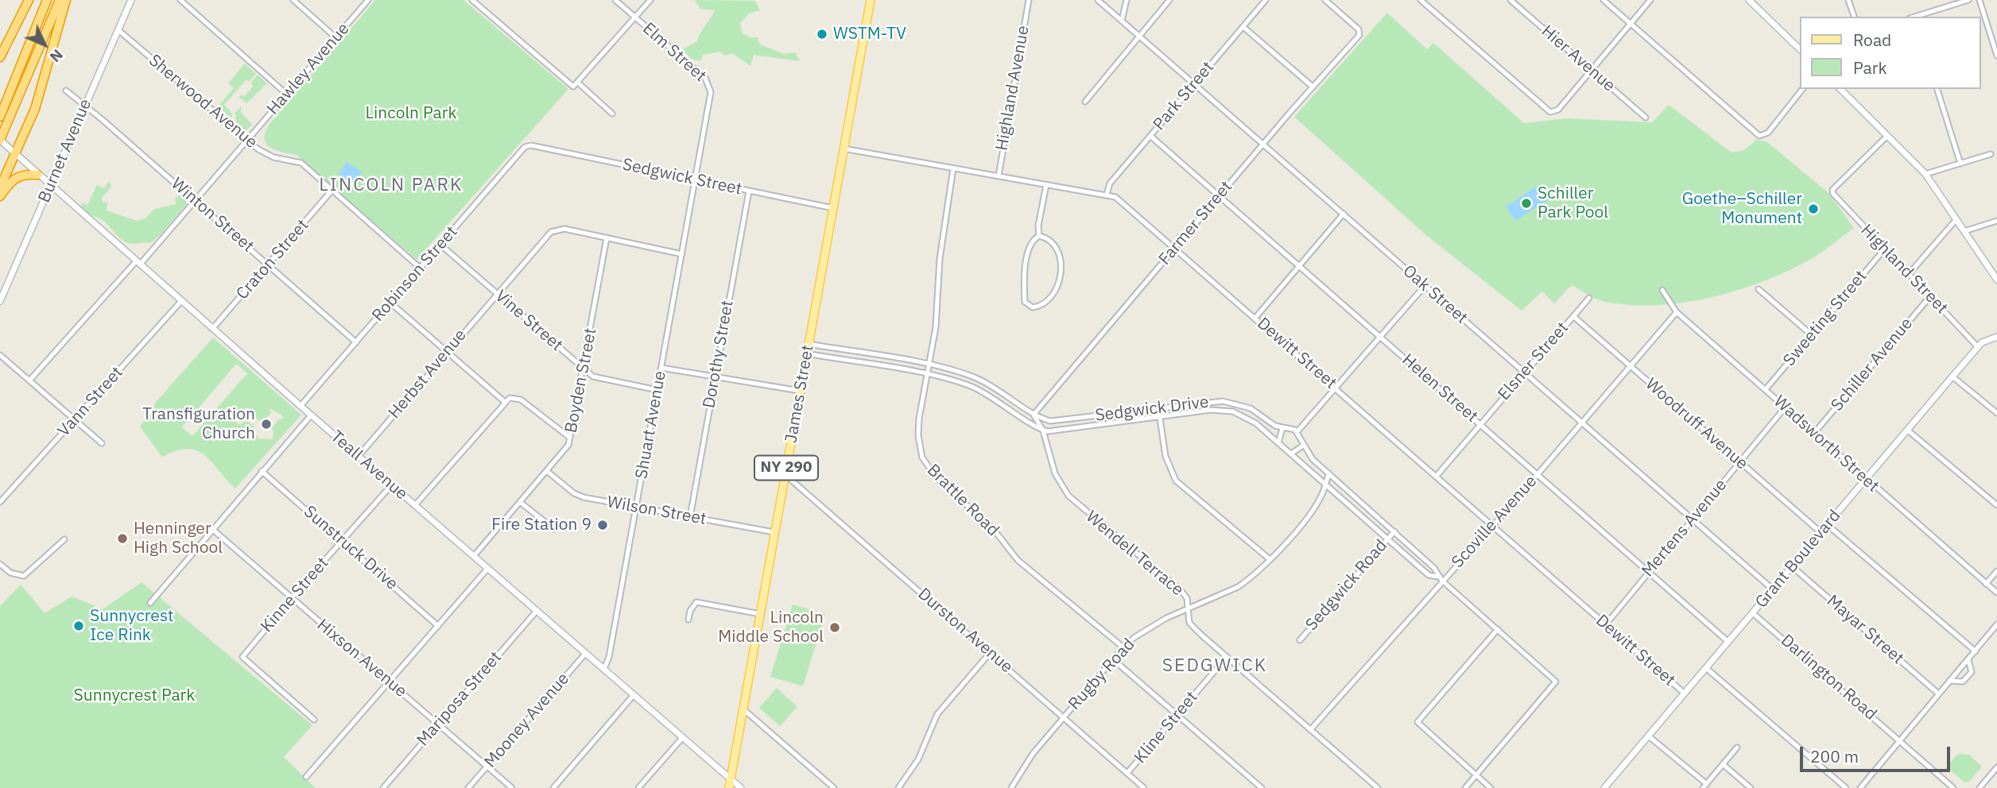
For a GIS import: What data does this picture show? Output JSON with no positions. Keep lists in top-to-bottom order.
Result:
{
  "streets": {
    "main road": ["James Street", "NY 290"],
    "street": [
      "Elm Street",
      "Hier Avenue",
      "Hawley Avenue",
      "Highland Avenue",
      "Park Street",
      "Sherwood Avenue",
      "Burnet Avenue",
      "Sedgwick Street",
      "Winton Street",
      "Farmer Street",
      "Craton Street",
      "Highland Street",
      "Robinson Street",
      "Oak Street",
      "Sweeting Street",
      "Vine Street",
      "Dewitt Street",
      "Dorothy Street",
      "Elsner Street",
      "Schiller Avenue",
      "Herbst Avenue",
      "Boyden Street",
      "Helen Street",
      "Vann Street",
      "Sedgwick Drive",
      "Woodruff Avenue",
      "Shuart Avenue",
      "Wadsworth Street",
      "Teall Avenue",
      "Brattle Road",
      "Wilson Street",
      "Scoville Avenue",
      "Mertens Avenue",
      "Sunstruck Drive",
      "Wendell Terrace",
      "Grant Boulevard",
      "Sedgwick Road",
      "Kinne Street",
      "Mayar Street",
      "Durston Avenue",
      "Hixson Avenue",
      "Rugby Road",
      "Darlington Road",
      "Mariposa Street",
      "Mooney Avenue",
      "Kline Street"
    ]
  },
  "crossings": [
    ["Elm Street", "Sedgwick Street"],
    ["Elm Street", "Shuart Avenue"],
    ["Hawley Avenue", "Sherwood Avenue"],
    ["Hawley Avenue", "Winton Street"],
    ["Hawley Avenue", "Teall Avenue"],
    ["Highland Avenue", "Dewitt Street"],
    ["Park Street", "Oak Street"],
    ["Park Street", "Dewitt Street"],
    ["Park Street", "Helen Street"],
    ["Sherwood Avenue", "Burnet Avenue"],
    ["Sherwood Avenue", "Craton Street"],
    ["Sherwood Avenue", "Robinson Street"],
    ["Burnet Avenue", "Winton Street"],
    ["Burnet Avenue", "Teall Avenue"],
    ["Sedgwick Street", "Robinson Street"],
    ["Sedgwick Street", "Dorothy Street"],
    ["Sedgwick Street", "James Street"],
    ["Sedgwick Street", "Shuart Avenue"],
    ["Winton Street", "Craton Street"],
    ["Winton Street", "Robinson Street"],
    ["Farmer Street", "Oak Street"],
    ["Farmer Street", "Dewitt Street"],
    ["Farmer Street", "Helen Street"],
    ["Farmer Street", "Sedgwick Drive"],
    ["Farmer Street", "Wendell Terrace"],
    ["Craton Street", "Teall Avenue"],
    ["Highland Street", "Sweeting Street"],
    ["Highland Street", "Schiller Avenue"],
    ["Highland Street", "Grant Boulevard"],
    ["Robinson Street", "Vine Street"],
    ["Robinson Street", "Teall Avenue"],
    ["Oak Street", "Elsner Street"],
    ["Oak Street", "Scoville Avenue"],
    ["Oak Street", "Mertens Avenue"],
    ["Oak Street", "Grant Boulevard"],
    ["Sweeting Street", "Wadsworth Street"],
    ["Vine Street", "Herbst Avenue"],
    ["Vine Street", "Boyden Street"],
    ["Vine Street", "Shuart Avenue"],
    ["Dewitt Street", "Elsner Street"],
    ["Dewitt Street", "James Street"],
    ["Dewitt Street", "Brattle Road"],
    ["Dewitt Street", "Scoville Avenue"],
    ["Dewitt Street", "Mertens Avenue"],
    ["Dewitt Street", "Grant Boulevard"],
    ["Dorothy Street", "Wilson Street"],
    ["Elsner Street", "Helen Street"],
    ["Elsner Street", "Woodruff Avenue"],
    ["Schiller Avenue", "Wadsworth Street"],
    ["Herbst Avenue", "Boyden Street"],
    ["Herbst Avenue", "Shuart Avenue"],
    ["Herbst Avenue", "Teall Avenue"],
    ["Boyden Street", "Teall Avenue"],
    ["Boyden Street", "Wilson Street"],
    ["Helen Street", "Scoville Avenue"],
    ["Helen Street", "Mertens Avenue"],
    ["Helen Street", "Grant Boulevard"],
    ["James Street", "Sedgwick Drive"],
    ["James Street", "Teall Avenue"],
    ["James Street", "Wilson Street"],
    ["James Street", "Durston Avenue"],
    ["Vann Street", "Teall Avenue"],
    ["Sedgwick Drive", "Brattle Road"],
    ["Sedgwick Drive", "Scoville Avenue"],
    ["Sedgwick Drive", "Wendell Terrace"],
    ["Sedgwick Drive", "Sedgwick Road"],
    ["Sedgwick Drive", "Rugby Road"],
    ["Woodruff Avenue", "Scoville Avenue"],
    ["Woodruff Avenue", "Mertens Avenue"],
    ["Woodruff Avenue", "Grant Boulevard"],
    ["Shuart Avenue", "Teall Avenue"],
    ["Shuart Avenue", "Wilson Street"],
    ["Wadsworth Street", "Scoville Avenue"],
    ["Wadsworth Street", "Mertens Avenue"],
    ["Wadsworth Street", "Grant Boulevard"],
    ["Teall Avenue", "Kinne Street"],
    ["Teall Avenue", "Mariposa Street"],
    ["Teall Avenue", "Mooney Avenue"],
    ["Brattle Road", "Rugby Road"],
    ["Scoville Avenue", "Wendell Terrace"],
    ["Sunstruck Drive", "Kinne Street"],
    ["Wendell Terrace", "Rugby Road"],
    ["Wendell Terrace", "Kline Street"],
    ["Grant Boulevard", "Mayar Street"],
    ["Grant Boulevard", "Darlington Road"],
    ["Kinne Street", "Hixson Avenue"],
    ["Durston Avenue", "Rugby Road"],
    ["Durston Avenue", "Kline Street"],
    ["Hixson Avenue", "Mariposa Street"],
    ["Hixson Avenue", "Mooney Avenue"]
  ],
  "districts": ["LINCOLN PARK", "SEDGWICK"],
  "parks": ["Lincoln Park", "Sunnycrest Park"],
  "places": [
    "WSTM-TV",
    "Schiller Park Pool",
    "Goethe–Schiller Monument",
    "Transfiguration Church",
    "Fire Station 9",
    "Henninger High School",
    "Sunnycrest Ice Rink",
    "Lincoln Middle School"
  ],
  "legend": ["Road", "Park"],
  "scale_bar": "200 m",
  "north": "bottom right"
}
